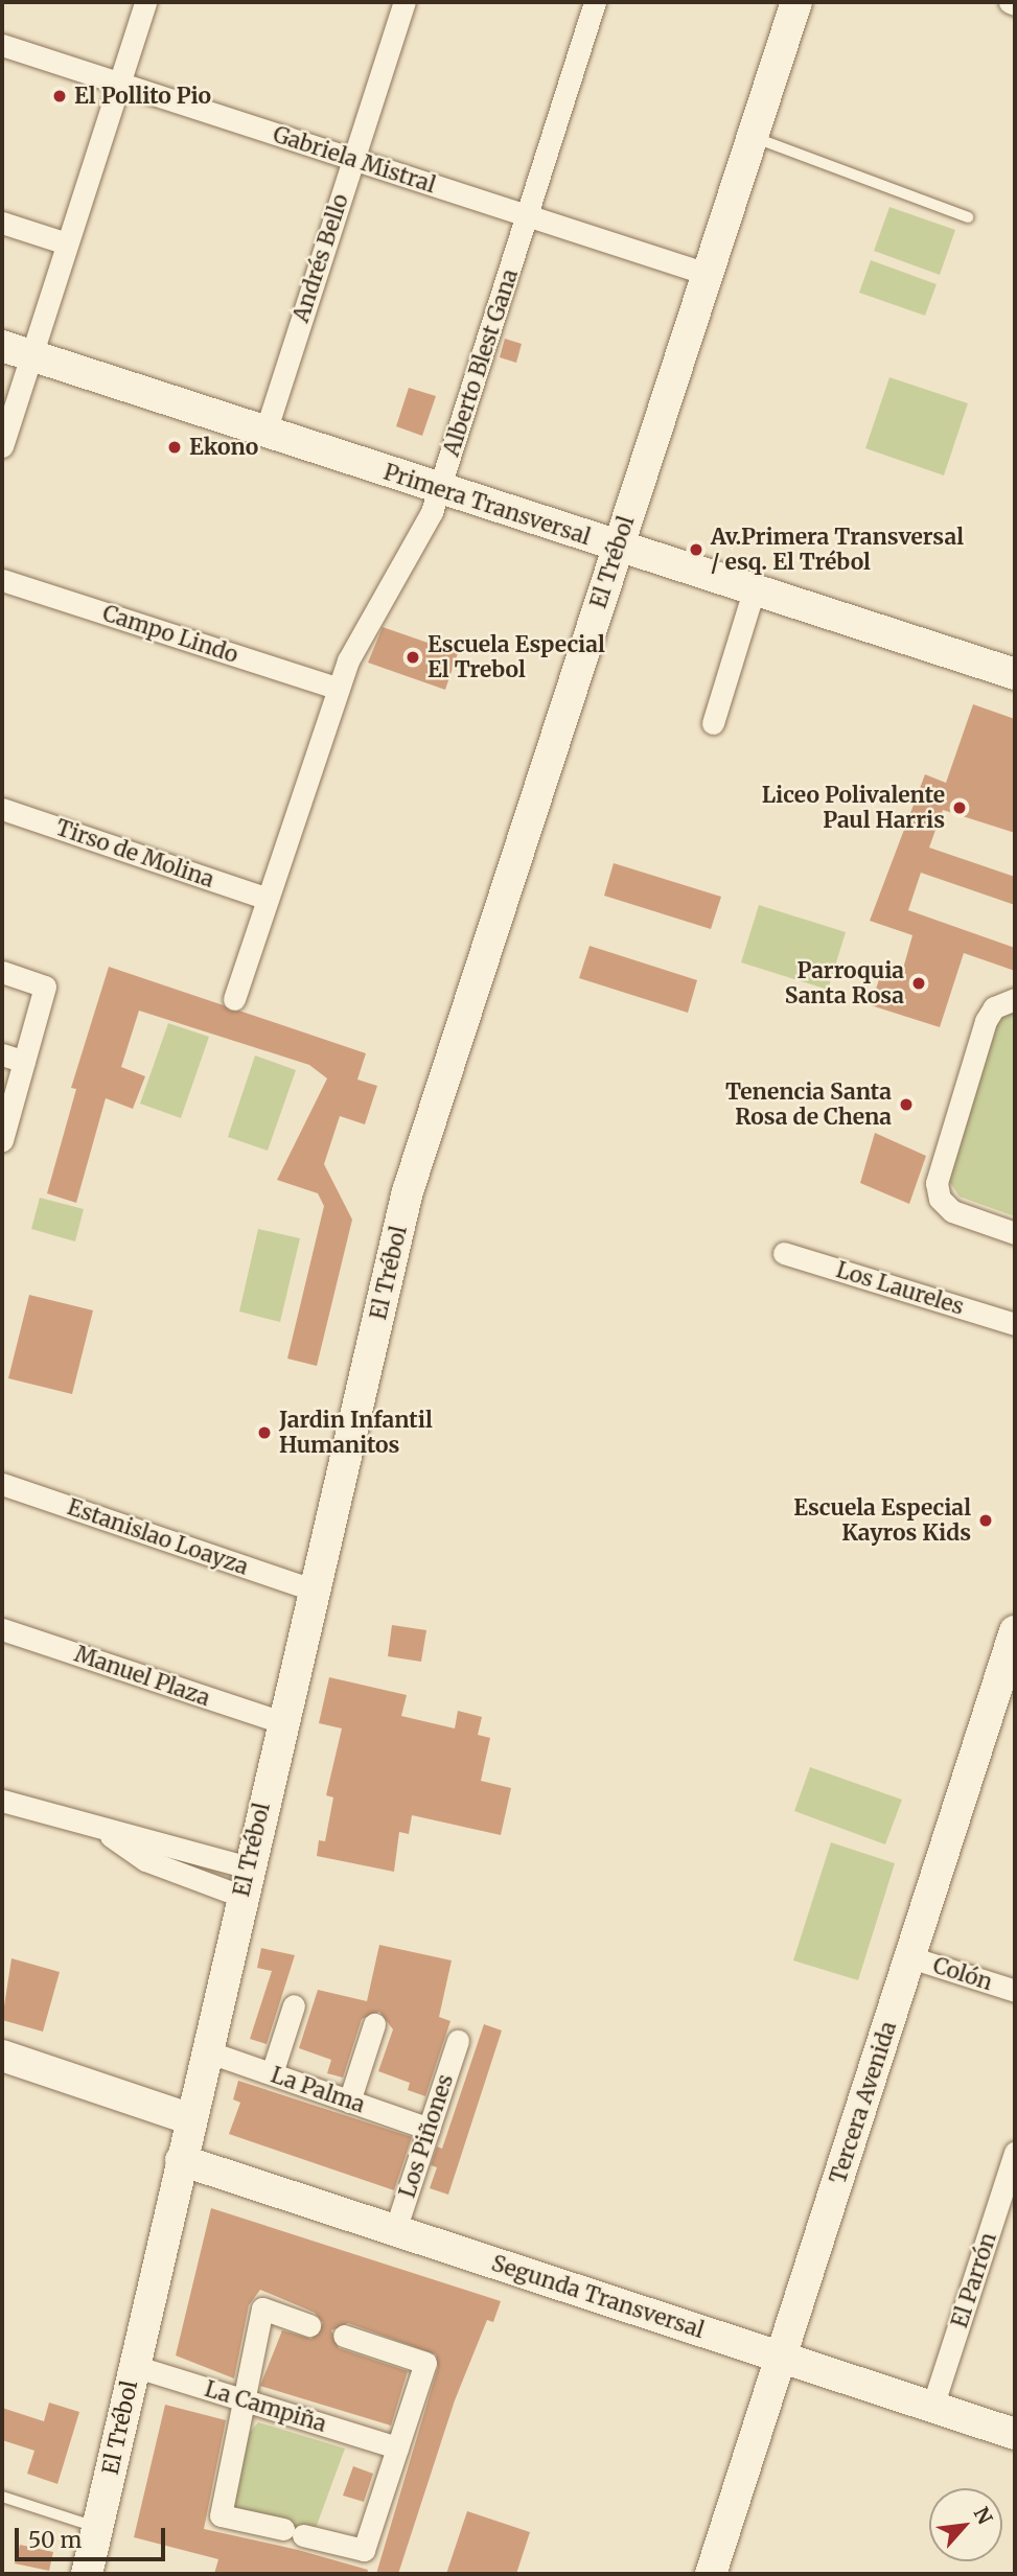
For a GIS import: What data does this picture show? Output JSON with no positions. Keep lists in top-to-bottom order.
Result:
{
  "streets": {
    "main road": [
      "Primera Transversal",
      "El Trébol",
      "Tercera Avenida",
      "Segunda Transversal"
    ],
    "street": [
      "Gabriela Mistral",
      "Andrés Bello",
      "Alberto Blest Gana",
      "Campo Lindo",
      "Tirso de Molina",
      "Los Laureles",
      "Estanislao Loayza",
      "Manuel Plaza",
      "Colón",
      "La Palma",
      "Los Piñones",
      "El Parrón",
      "La Campiña"
    ]
  },
  "crossings": [
    ["Gabriela Mistral", "Andrés Bello"],
    ["Gabriela Mistral", "Alberto Blest Gana"],
    ["Gabriela Mistral", "El Trébol"],
    ["Andrés Bello", "Primera Transversal"],
    ["Alberto Blest Gana", "Primera Transversal"],
    ["Alberto Blest Gana", "Campo Lindo"],
    ["Alberto Blest Gana", "Tirso de Molina"],
    ["Primera Transversal", "El Trébol"],
    ["El Trébol", "Estanislao Loayza"],
    ["El Trébol", "Manuel Plaza"],
    ["El Trébol", "La Palma"],
    ["El Trébol", "Segunda Transversal"],
    ["El Trébol", "La Campiña"],
    ["Colón", "Tercera Avenida"],
    ["La Palma", "Los Piñones"],
    ["Tercera Avenida", "Segunda Transversal"],
    ["Los Piñones", "Segunda Transversal"],
    ["El Parrón", "Segunda Transversal"]
  ],
  "places": [
    "El Pollito Pio",
    "Ekono",
    "Av.Primera Transversal / esq. El Trébol",
    "Escuela Especial El Trebol",
    "Liceo Polivalente Paul Harris",
    "Parroquia Santa Rosa",
    "Tenencia Santa Rosa de Chena",
    "Jardin Infantil Humanitos",
    "Escuela Especial Kayros Kids"
  ],
  "scale_bar": "50 m",
  "north": "top right"
}
